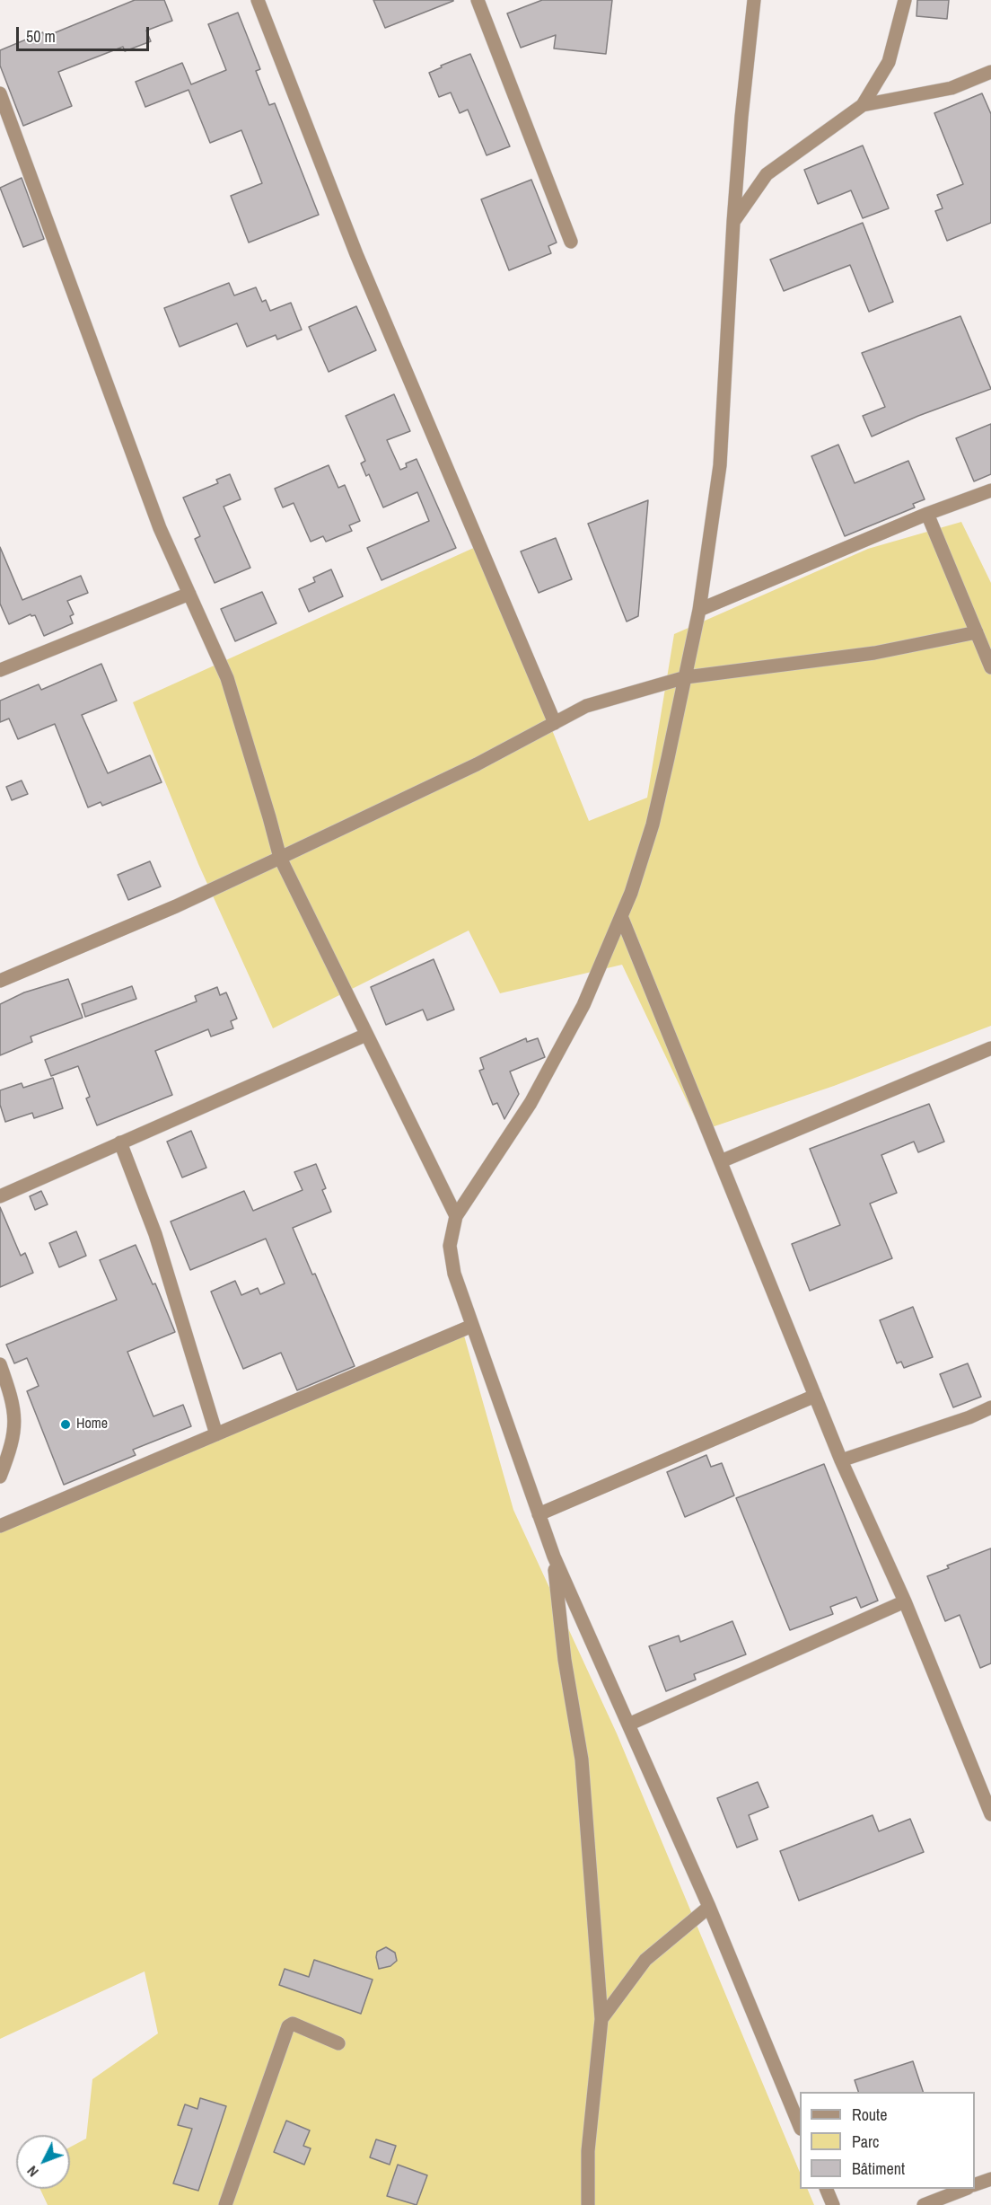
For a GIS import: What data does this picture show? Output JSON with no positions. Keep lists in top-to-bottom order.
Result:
{
  "places": ["Home"],
  "legend": ["Route", "Parc", "Bâtiment"],
  "scale_bar": "50 m",
  "north": "bottom left"
}
